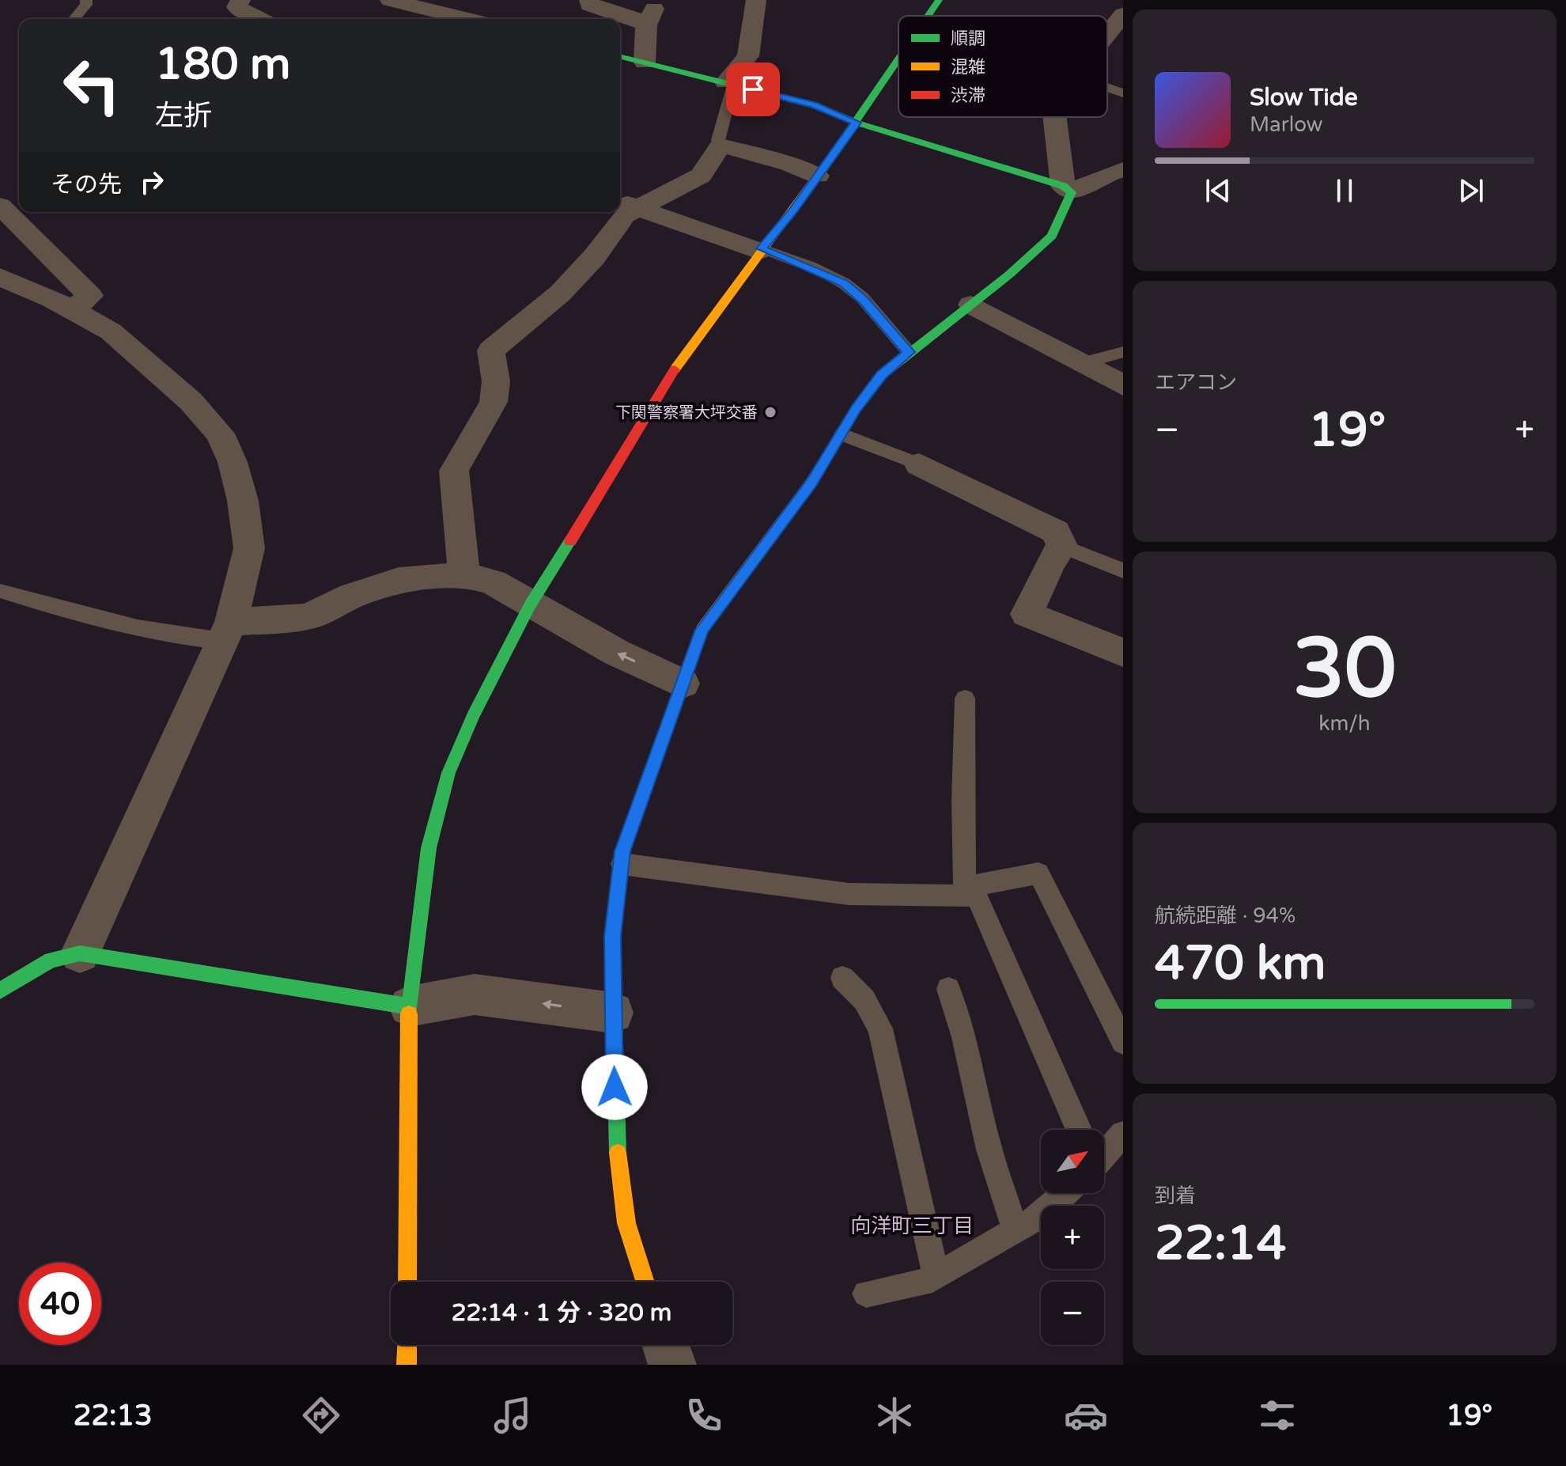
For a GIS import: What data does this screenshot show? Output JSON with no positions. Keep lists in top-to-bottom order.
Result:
{
  "districts": ["向洋町三丁目"],
  "places": ["下関警察署大坪交番"],
  "legend": ["順調", "混雑", "渋滞"],
  "north": "top right",
  "page": {
    "turn": ["180 m", "左折"],
    "song": ["Slow Tide", "Marlow"],
    "then": "その先",
    "tile": [
      "エアコン",
      ["30", "km/h"],
      ["航続距離 · 94%", "470 km"],
      ["到着", "22:14"]
    ],
    "heat": ["−", "19°", "+"],
    "map_buttons": ["+", "−"],
    "limit": "40",
    "trip": "22:14 · 1 分 · 320 m",
    "tabs": ["22:13", "19°"]
  }
}
